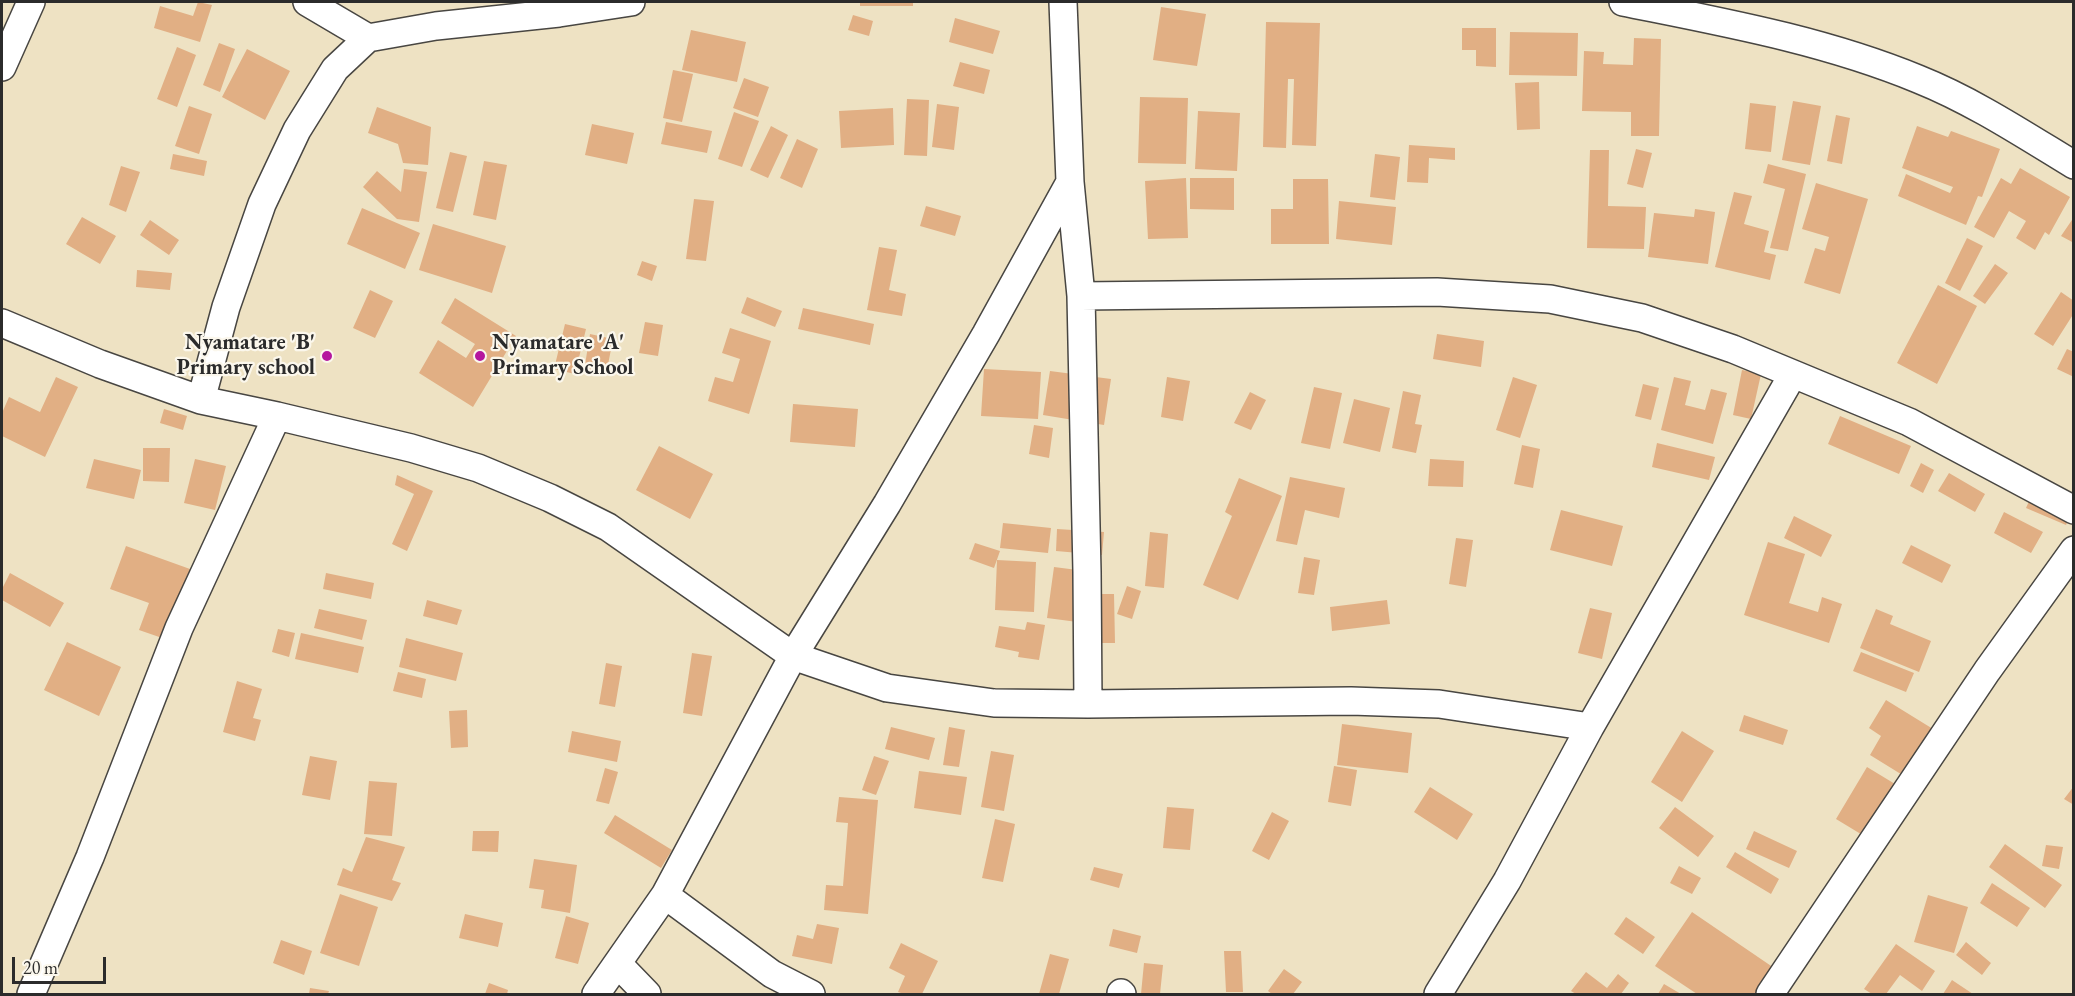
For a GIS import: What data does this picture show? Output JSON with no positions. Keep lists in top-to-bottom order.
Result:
{
  "places": ["Nyamatare 'B' Primary school", "Nyamatare 'A' Primary School"],
  "scale_bar": "20 m"
}
